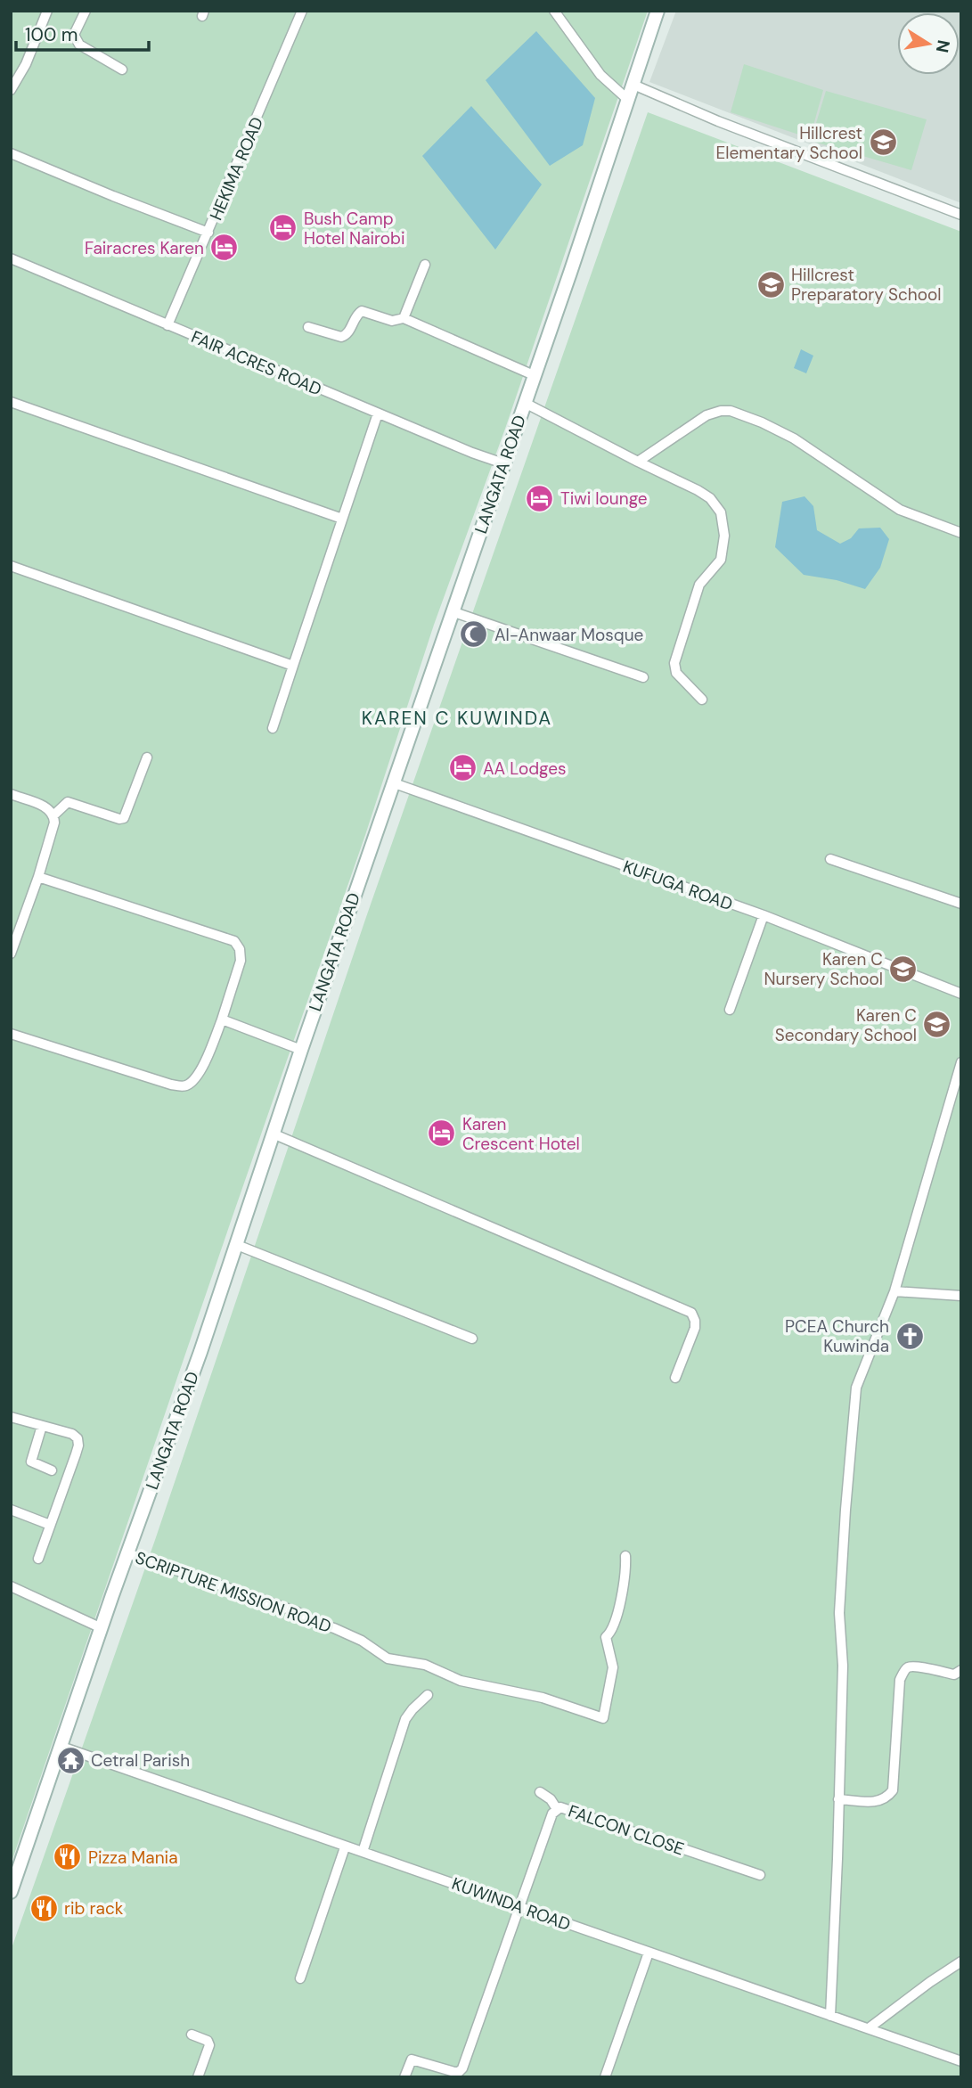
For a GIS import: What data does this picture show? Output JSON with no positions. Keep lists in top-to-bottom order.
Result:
{
  "streets": {
    "main road": ["LANGATA ROAD"],
    "street": [
      "HEKIMA ROAD",
      "FAIR ACRES ROAD",
      "KUFUGA ROAD",
      "SCRIPTURE MISSION ROAD",
      "FALCON CLOSE",
      "KUWINDA ROAD"
    ]
  },
  "crossings": [
    ["HEKIMA ROAD", "FAIR ACRES ROAD"],
    ["FAIR ACRES ROAD", "LANGATA ROAD"],
    ["LANGATA ROAD", "KUFUGA ROAD"],
    ["LANGATA ROAD", "SCRIPTURE MISSION ROAD"],
    ["LANGATA ROAD", "KUWINDA ROAD"],
    ["FALCON CLOSE", "KUWINDA ROAD"]
  ],
  "districts": ["KAREN C KUWINDA"],
  "places": {
    "school or university": [
      "Hillcrest Elementary School",
      "Hillcrest Preparatory School",
      "Karen C Nursery School",
      "Karen C Secondary School"
    ],
    "hotel": [
      "Bush Camp Hotel Nairobi",
      "Fairacres Karen",
      "Tiwi lounge",
      "AA Lodges",
      "Karen Crescent Hotel"
    ],
    "mosque": ["Al-Anwaar Mosque"],
    "church": ["PCEA Church Kuwinda"],
    "temple": ["Cetral Parish"],
    "restaurant": ["Pizza Mania", "rib rack"]
  },
  "scale_bar": "100 m",
  "north": "right"
}
